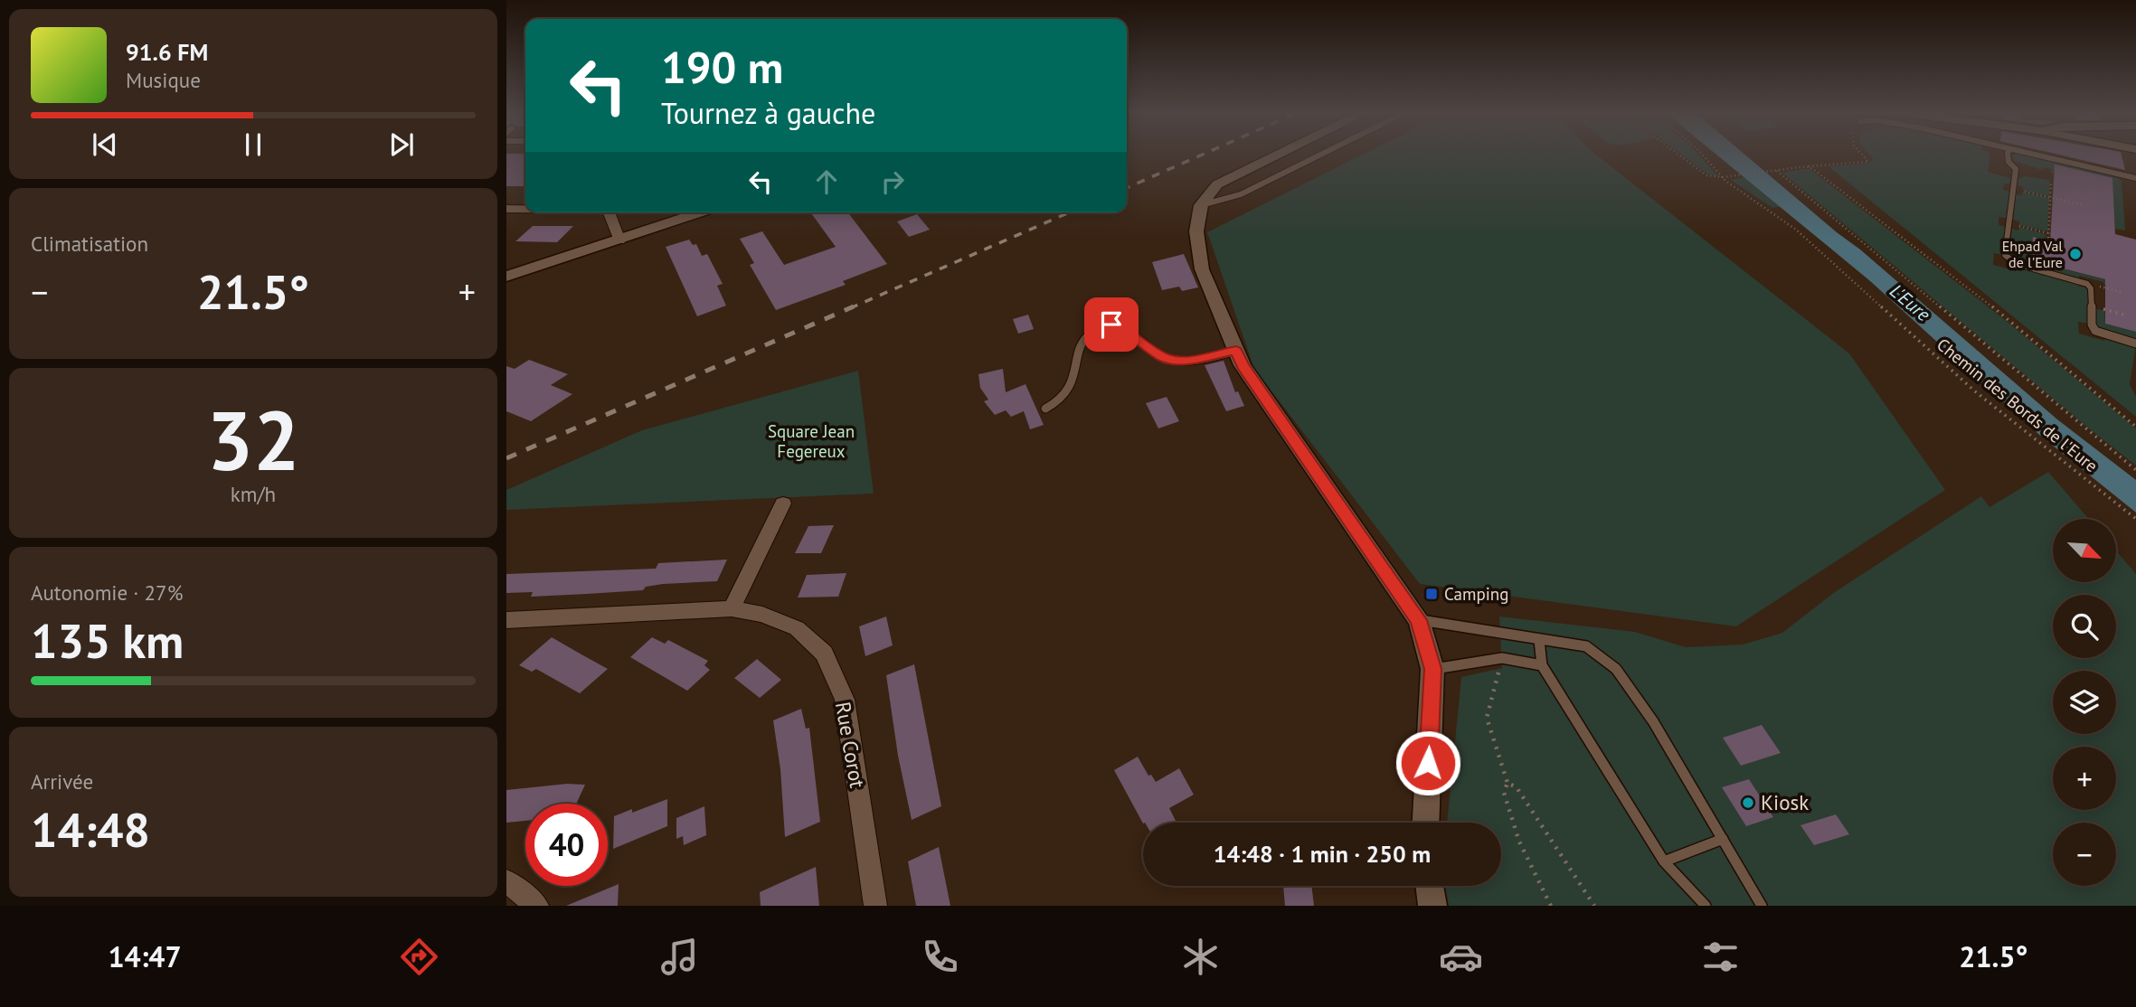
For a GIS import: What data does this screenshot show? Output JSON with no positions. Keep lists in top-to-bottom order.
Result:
{
  "streets": {
    "street": ["Rue Corot"],
    "path": ["Chemin des Bords de l'Eure"]
  },
  "water": ["L'Eure"],
  "parks": ["Square Jean Fegereux"],
  "places": {
    "other": ["Ehpad Val de l'Eure", "Kiosk"],
    "transit": ["Camping"]
  },
  "north": "bottom right",
  "page": {
    "turn": ["190 m", "Tournez à gauche"],
    "song": ["91.6 FM", "Musique"],
    "tile": [
      "Climatisation",
      ["32", "km/h"],
      ["Autonomie · 27%", "135 km"],
      ["Arrivée", "14:48"]
    ],
    "heat": ["−", "21.5°", "+"],
    "map_buttons": ["+", "−"],
    "limit": "40",
    "trip": "14:48 · 1 min · 250 m",
    "tabs": ["14:47", "21.5°"]
  }
}
